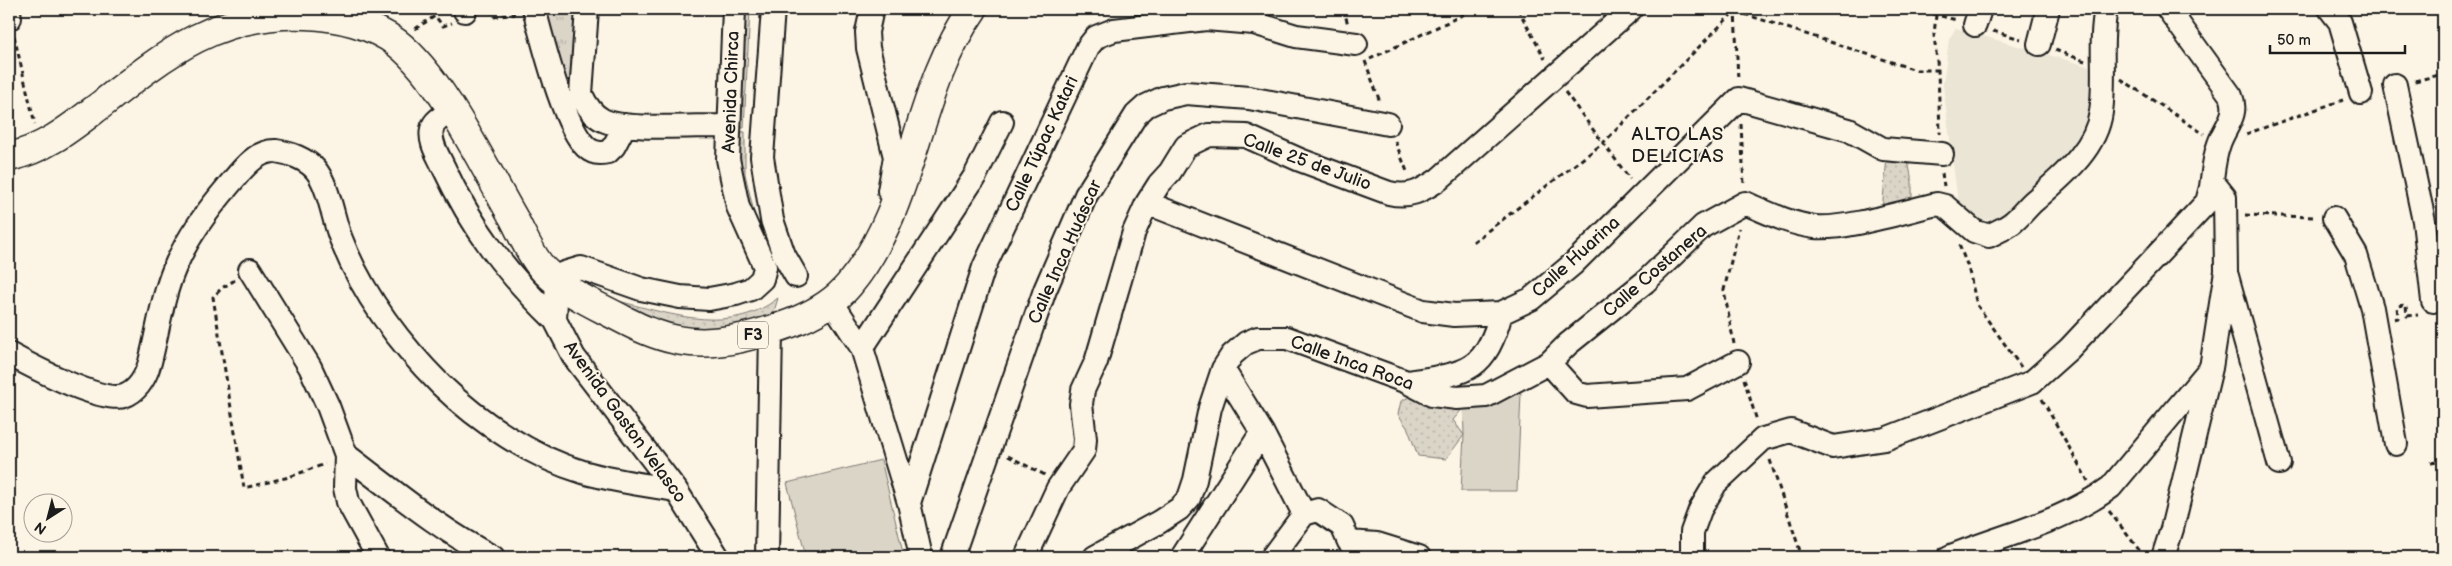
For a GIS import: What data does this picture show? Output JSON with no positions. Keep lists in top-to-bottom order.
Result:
{
  "streets": {
    "highway": ["F3"],
    "street": [
      "Avenida Chirca",
      "Calle Túpac Katari",
      "Calle 25 de Julio",
      "Calle Inca Huáscar",
      "Calle Huarina",
      "Calle Costanera",
      "Calle Inca Roca",
      "Avenida Gaston Velasco"
    ]
  },
  "crossings": [
    ["Avenida Chirca", "F3"],
    ["Avenida Chirca", "Avenida Gaston Velasco"],
    ["Calle 25 de Julio", "Calle Huarina"],
    ["Calle Costanera", "Calle Inca Roca"],
    ["F3", "Avenida Gaston Velasco"]
  ],
  "districts": ["ALTO LAS DELICIAS"],
  "scale_bar": "50 m",
  "north": "bottom left"
}
